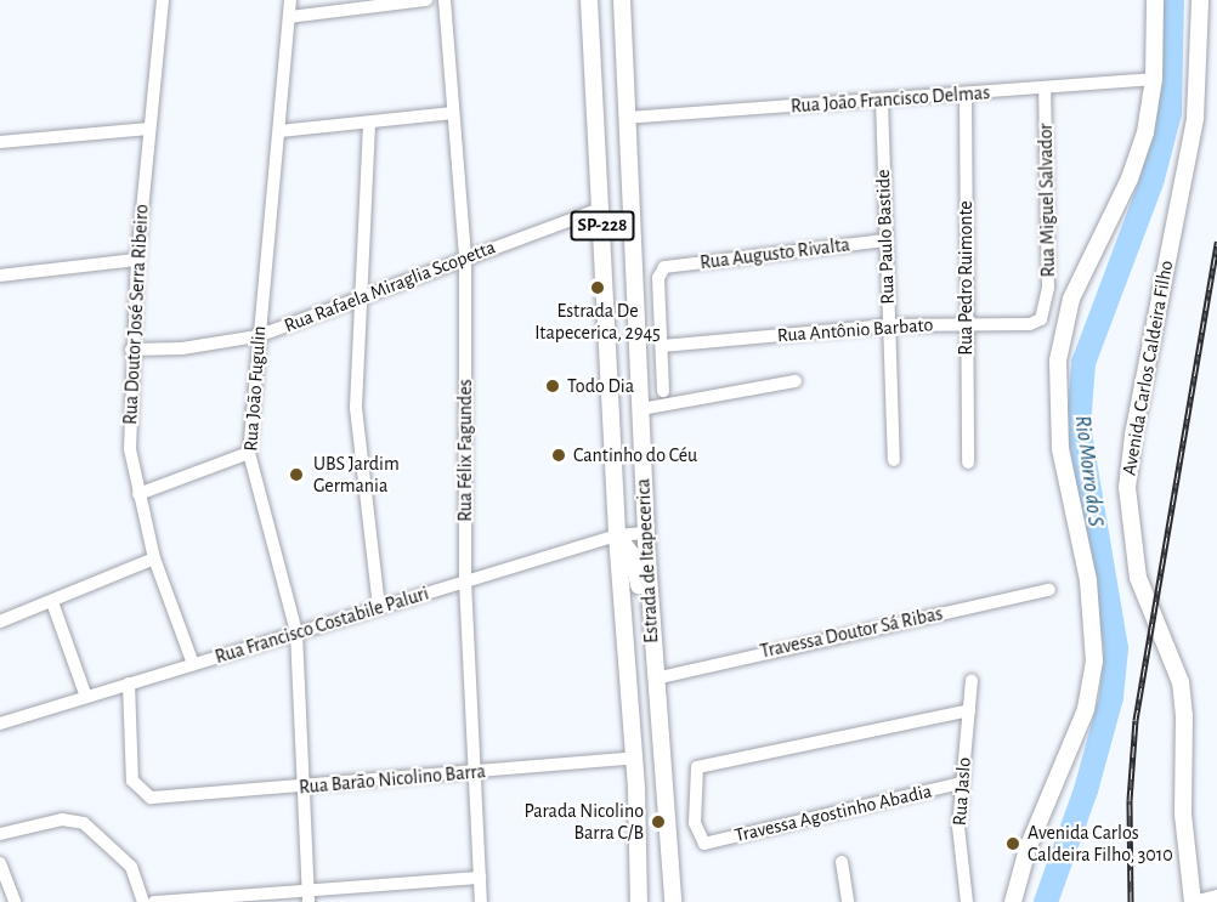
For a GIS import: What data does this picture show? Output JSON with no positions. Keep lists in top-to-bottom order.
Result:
{
  "streets": {
    "main road": ["SP-228", "Avenida Carlos Caldeira Filho", "Estrada de Itapecerica"],
    "street": [
      "Rua João Francisco Delmas",
      "Rua Miguel Salvador",
      "Rua Paulo Bastide",
      "Rua Augusto Rivalta",
      "Rua Pedro Ruimonte",
      "Rua Rafaela Miraglia Scopetta",
      "Rua Doutor José Serra Ribeiro",
      "Rua Antônio Barbato",
      "Rua João Fugulin",
      "Rua Félix Fagundes",
      "Rua Francisco Costabile Paluri",
      "Travessa Doutor Sá Ribas",
      "Rua Barão Nicolino Barra",
      "Rua Jaslo",
      "Travessa Agostinho Abadia"
    ]
  },
  "crossings": [
    ["Rua João Francisco Delmas", "Rua Miguel Salvador"],
    ["Rua João Francisco Delmas", "Rua Paulo Bastide"],
    ["Rua João Francisco Delmas", "Rua Pedro Ruimonte"],
    ["Rua João Francisco Delmas", "Estrada de Itapecerica"],
    ["Rua Miguel Salvador", "Rua Antônio Barbato"],
    ["Rua Paulo Bastide", "Rua Augusto Rivalta"],
    ["Rua Paulo Bastide", "Rua Antônio Barbato"],
    ["Rua Augusto Rivalta", "Rua Antônio Barbato"],
    ["Rua Pedro Ruimonte", "Rua Antônio Barbato"],
    ["Rua Rafaela Miraglia Scopetta", "Rua Doutor José Serra Ribeiro"],
    ["Rua Rafaela Miraglia Scopetta", "Rua João Fugulin"],
    ["Rua Rafaela Miraglia Scopetta", "Rua Félix Fagundes"],
    ["Rua Rafaela Miraglia Scopetta", "Estrada de Itapecerica"],
    ["Rua Doutor José Serra Ribeiro", "Rua Francisco Costabile Paluri"],
    ["Rua João Fugulin", "Rua Francisco Costabile Paluri"],
    ["Rua João Fugulin", "Rua Barão Nicolino Barra"],
    ["Rua Félix Fagundes", "Rua Francisco Costabile Paluri"],
    ["Rua Félix Fagundes", "Rua Barão Nicolino Barra"],
    ["Estrada de Itapecerica", "Rua Francisco Costabile Paluri"],
    ["Estrada de Itapecerica", "Travessa Doutor Sá Ribas"],
    ["Estrada de Itapecerica", "Rua Barão Nicolino Barra"],
    ["Rua Francisco Costabile Paluri", "Rua Barão Nicolino Barra"],
    ["Rua Jaslo", "Travessa Agostinho Abadia"]
  ],
  "water": ["Rio Morro do S"],
  "places": [
    "Estrada De Itapecerica, 2945",
    "Todo Dia",
    "Cantinho do Céu",
    "UBS Jardim Germania",
    "Parada Nicolino Barra C/B",
    "Avenida Carlos Caldeira Filho, 3010"
  ]
}
